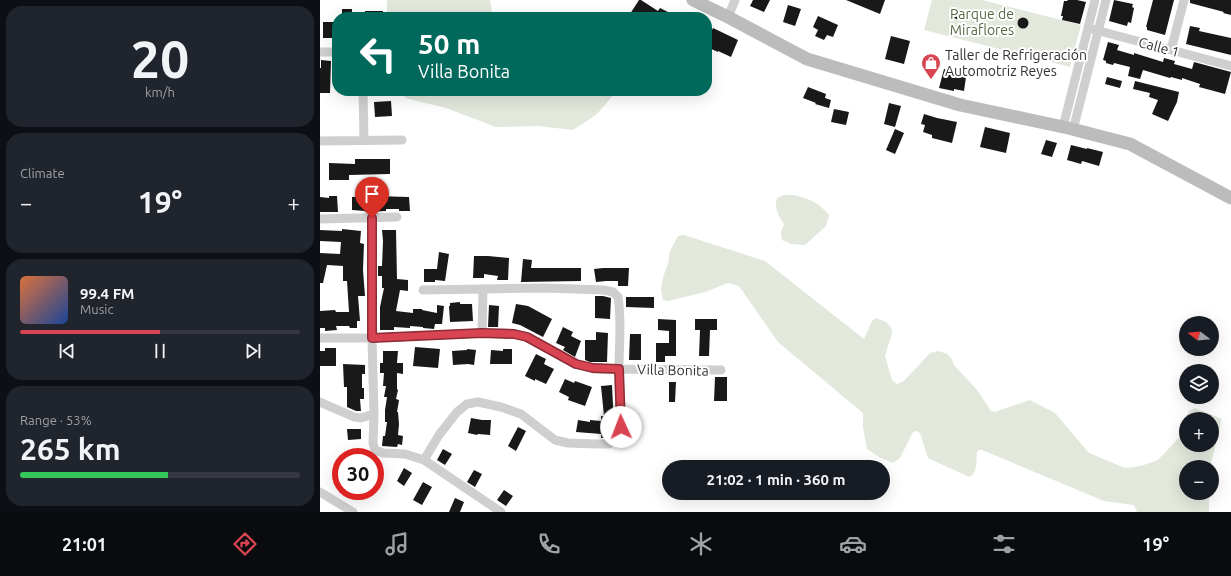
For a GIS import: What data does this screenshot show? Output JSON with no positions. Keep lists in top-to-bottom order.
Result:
{
  "streets": {
    "street": ["Calle 1", "Villa Bonita"]
  },
  "parks": ["Parque de Miraflores"],
  "places": {
    "shop": ["Taller de Refrigeración Automotriz Reyes"]
  },
  "north": "left",
  "page": {
    "tile": [
      ["20", "km/h"],
      "Climate",
      ["Range · 53%", "265 km"]
    ],
    "turn": ["50 m", "Villa Bonita"],
    "heat": ["−", "19°", "+"],
    "song": ["99.4 FM", "Music"],
    "map_buttons": ["+", "−"],
    "limit": "30",
    "trip": "21:02 · 1 min · 360 m",
    "tabs": ["21:01", "19°"]
  }
}
